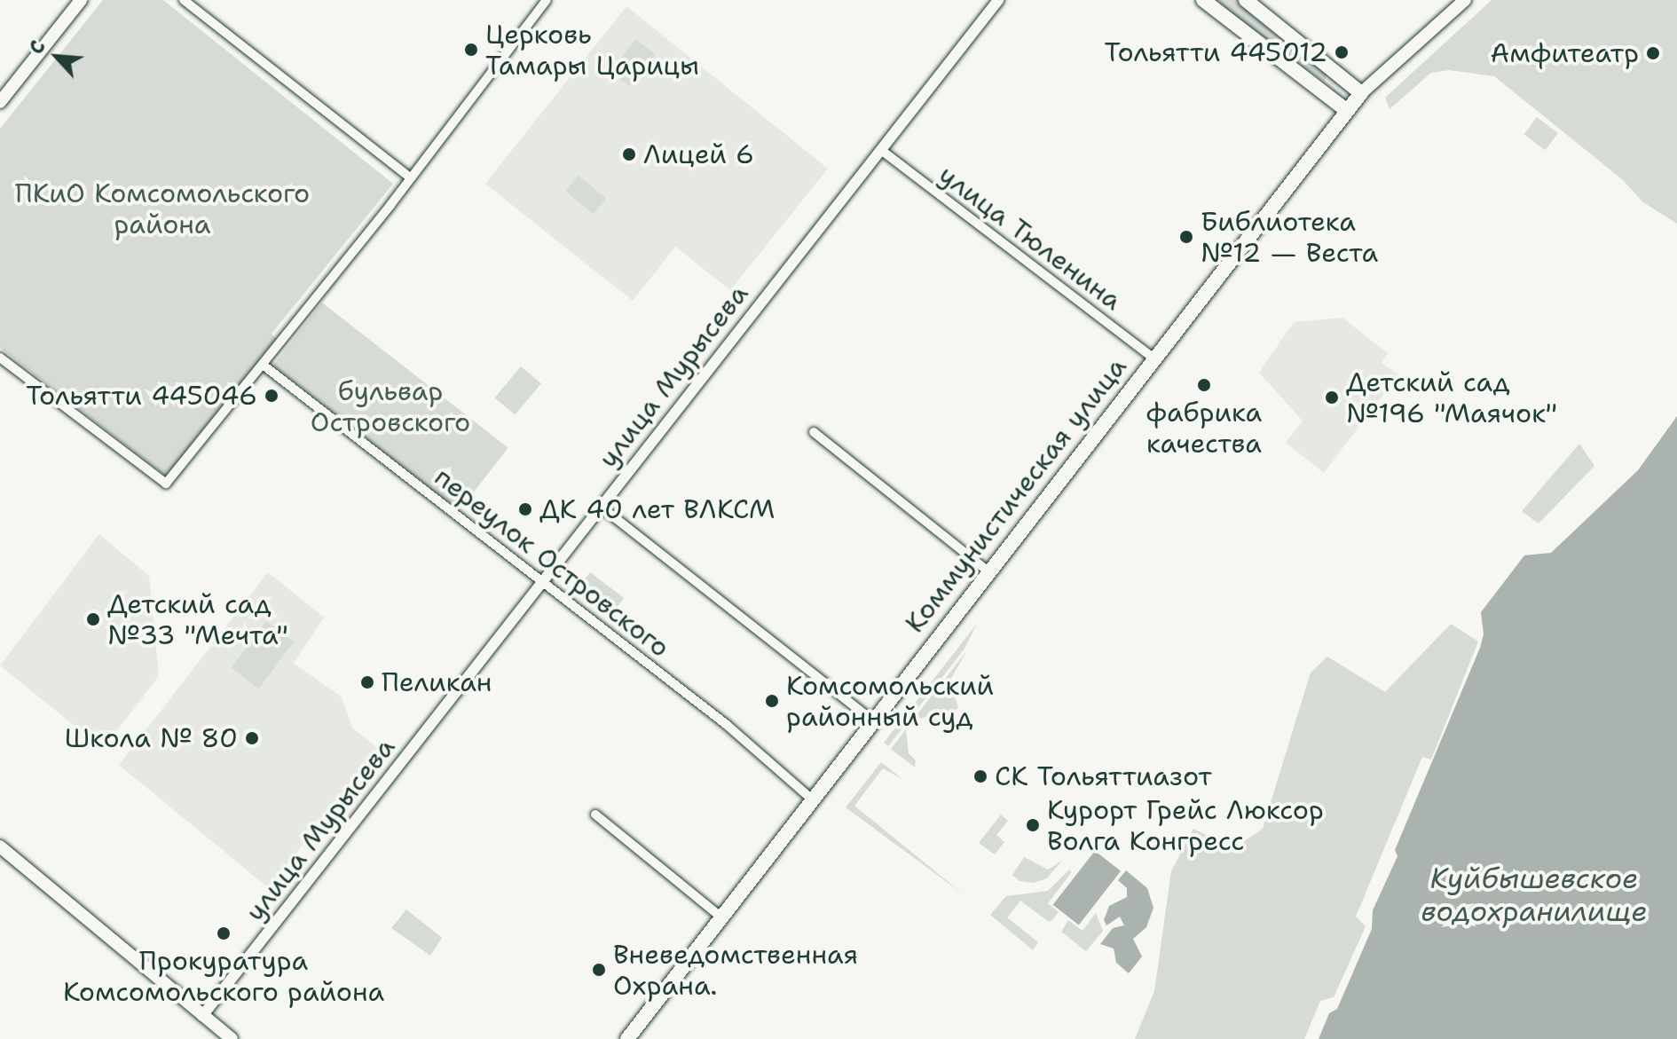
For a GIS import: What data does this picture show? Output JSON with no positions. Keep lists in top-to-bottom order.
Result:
{
  "streets": {
    "main road": ["Коммунистическая улица"],
    "street": ["улица Тюленина", "улица Мурысева", "переулок Островского"]
  },
  "crossings": [
    ["улица Тюленина", "улица Мурысева"],
    ["улица Тюленина", "Коммунистическая улица"],
    ["улица Мурысева", "переулок Островского"],
    ["Коммунистическая улица", "переулок Островского"]
  ],
  "water": ["Куйбышевское водохранилище"],
  "parks": ["ПКиО Комсомольского района", "бульвар Островского"],
  "places": [
    "Церковь Тамары Царицы",
    "Тольятти 445012",
    "Амфитеатр",
    "Лицей 6",
    "Библиотека №12 — Веста",
    "фабрика качества",
    "Тольятти 445046",
    "Детский сад №196 \"Маячок\"",
    "ДК 40 лет ВЛКСМ",
    "Детский сад №33 \"Мечта\"",
    "Пеликан",
    "Комсомольский районный суд",
    "Школа № 80",
    "СК Тольяттиазот",
    "Курорт Грейс Люксор Волга Конгресс",
    "Прокуратура Комсомольского района",
    "Вневедомственная Охрана."
  ],
  "north": "top left"
}
